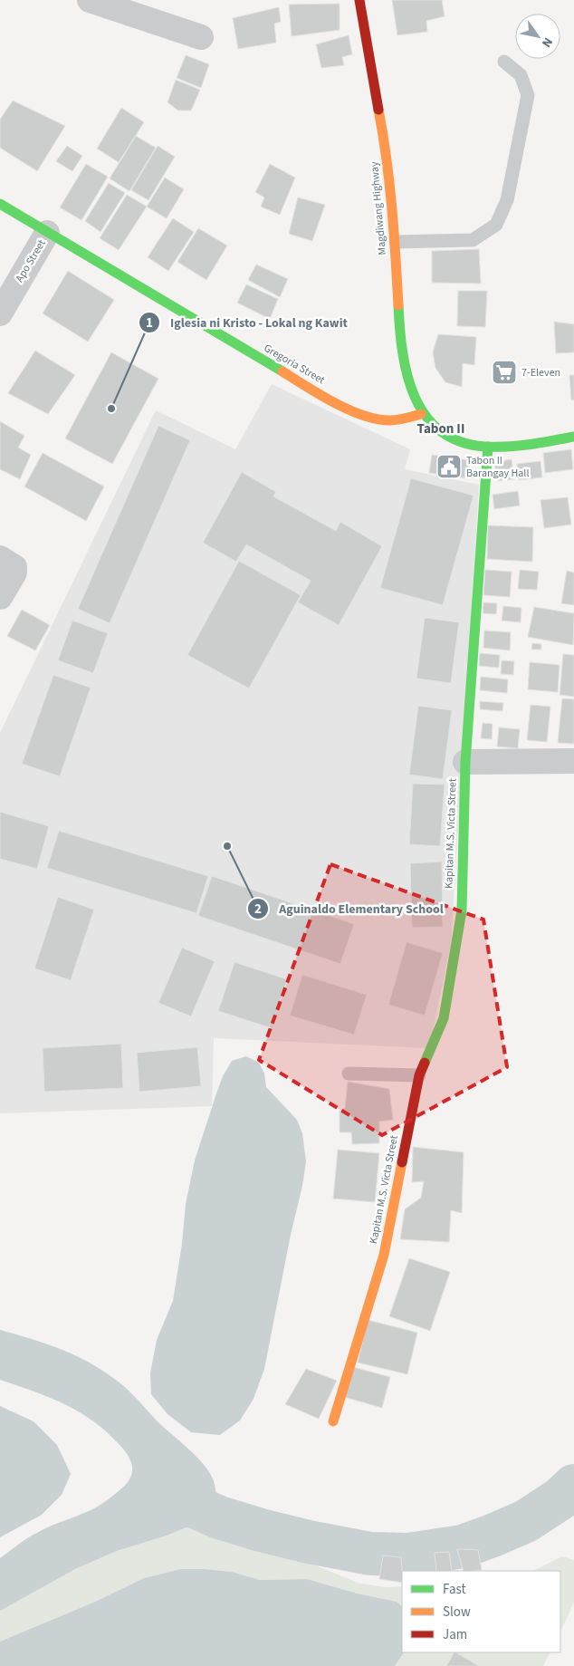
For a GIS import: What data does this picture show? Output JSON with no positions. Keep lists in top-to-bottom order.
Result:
{
  "streets": {
    "street": [
      "Magdiwang Highway",
      "Apo Street",
      "Gregoria Street",
      "Kapitan M.S. Victa Street"
    ]
  },
  "crossings": [
    ["Magdiwang Highway", "Gregoria Street"],
    ["Apo Street", "Gregoria Street"]
  ],
  "districts": ["Tabon II"],
  "places": {
    "supermarket": ["7-Eleven"],
    "other": ["Iglesia ni Kristo - Lokal ng Kawit", "Aguinaldo Elementary School"],
    "public building": ["Tabon II Barangay Hall"]
  },
  "legend": ["Fast", "Slow", "Jam"],
  "north": "bottom right"
}
